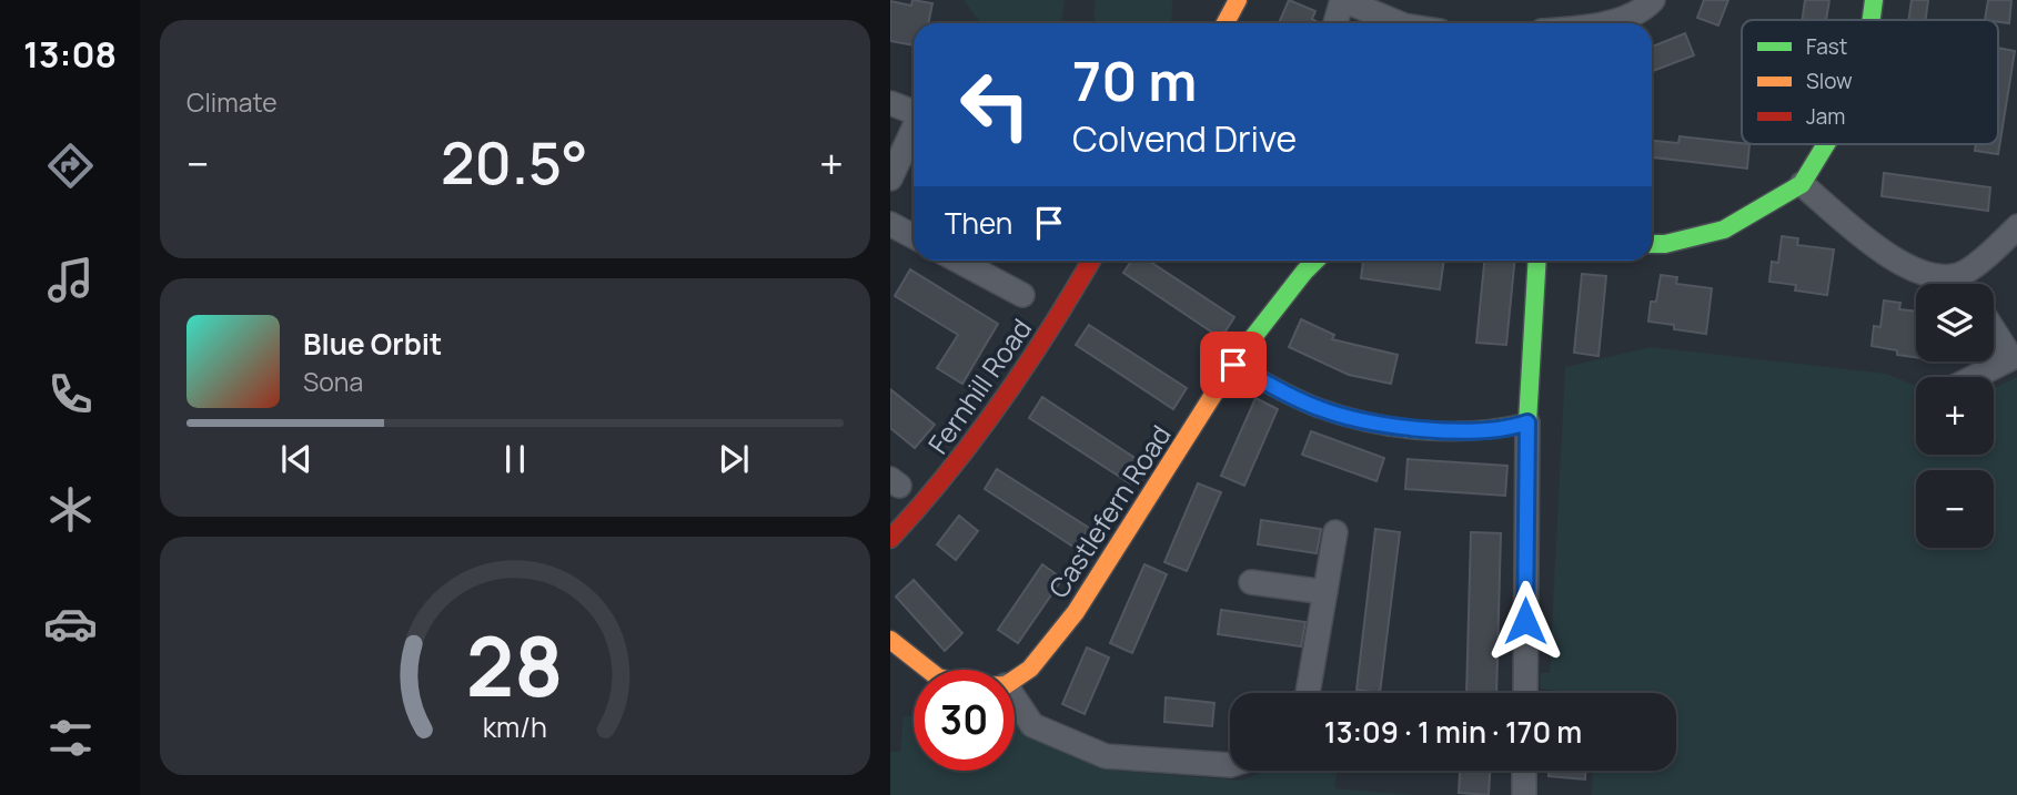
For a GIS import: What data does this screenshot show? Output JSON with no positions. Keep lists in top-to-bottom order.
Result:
{
  "streets": {
    "street": ["Fernhill Road", "Castlefern Road"]
  },
  "legend": ["Fast", "Slow", "Jam"],
  "page": {
    "tabs": "13:08",
    "tile": "Climate",
    "turn": ["70 m", "Colvend Drive"],
    "heat": ["−", "20.5°", "+"],
    "then": "Then",
    "map_buttons": ["+", "−"],
    "song": ["Blue Orbit", "Sona"],
    "limit": "30",
    "trip": "13:09 · 1 min · 170 m",
    "gauge": ["28", "km/h"]
  }
}
